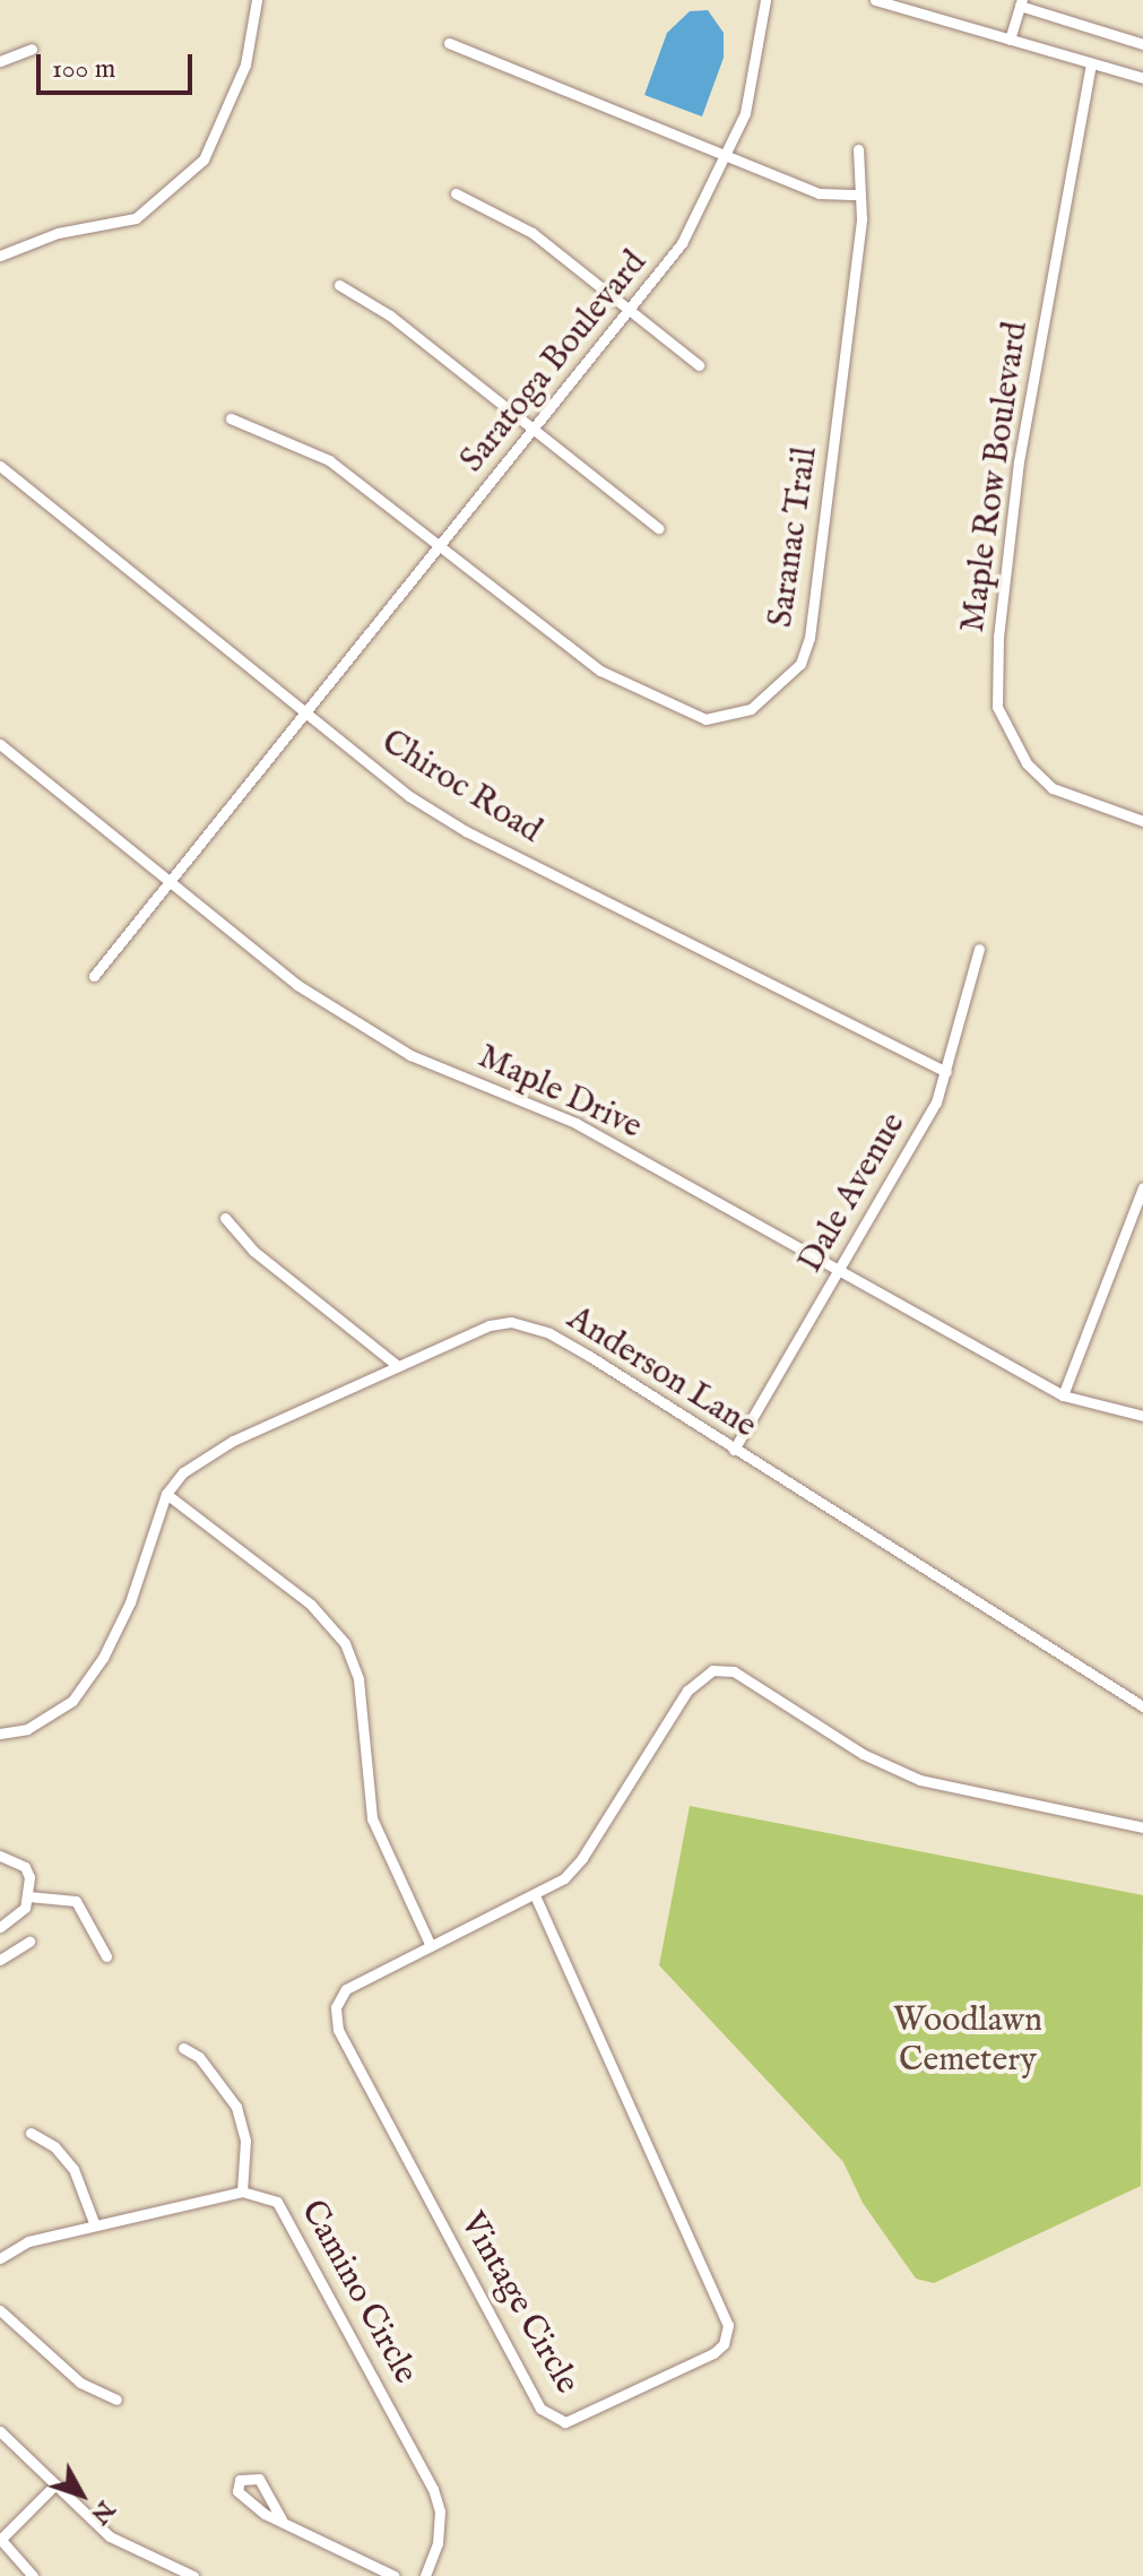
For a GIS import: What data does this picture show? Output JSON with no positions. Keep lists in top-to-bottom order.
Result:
{
  "streets": {
    "street": [
      "Saratoga Boulevard",
      "Maple Row Boulevard",
      "Saranac Trail",
      "Chiroc Road",
      "Maple Drive",
      "Dale Avenue",
      "Anderson Lane",
      "Camino Circle",
      "Vintage Circle"
    ]
  },
  "crossings": [
    ["Saratoga Boulevard", "Saranac Trail"],
    ["Saratoga Boulevard", "Chiroc Road"],
    ["Saratoga Boulevard", "Maple Drive"],
    ["Chiroc Road", "Dale Avenue"],
    ["Maple Drive", "Dale Avenue"],
    ["Dale Avenue", "Anderson Lane"]
  ],
  "parks": ["Woodlawn Cemetery"],
  "scale_bar": "100 m",
  "north": "bottom right"
}
